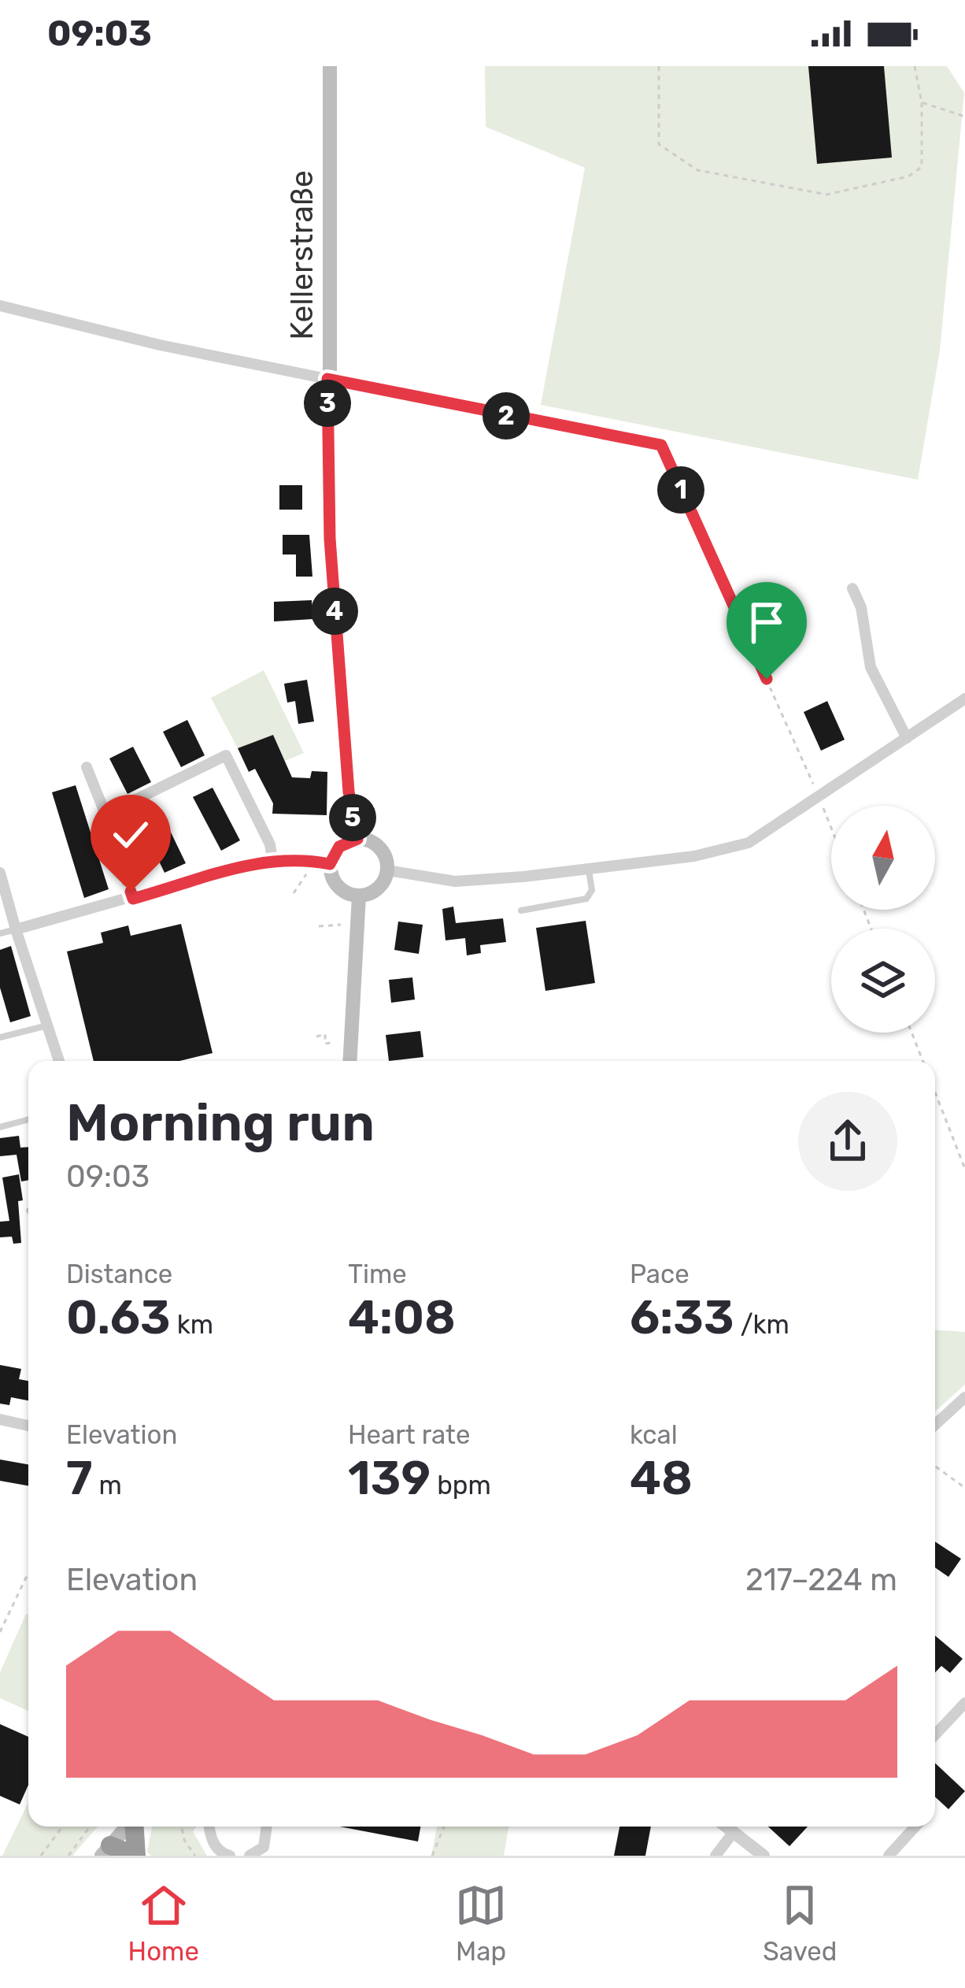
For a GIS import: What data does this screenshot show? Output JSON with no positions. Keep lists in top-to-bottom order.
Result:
{
  "streets": {
    "main road": ["Kellerstraße"]
  },
  "north": "top",
  "page": {
    "status": "09:03",
    "pins": [
      "3",
      "2",
      "1",
      "4",
      "5"
    ],
    "heading": ["Morning run", "09:03"],
    "stats": [
      ["Distance", "0.63 km"],
      ["Time", "4:08"],
      ["Pace", "6:33 /km"],
      ["Elevation", "7 m"],
      ["Heart rate", "139 bpm"],
      ["kcal", "48"]
    ],
    "chart": ["Elevation", "217–224 m"],
    "tabs": ["Home", "Map", "Saved"]
  }
}
